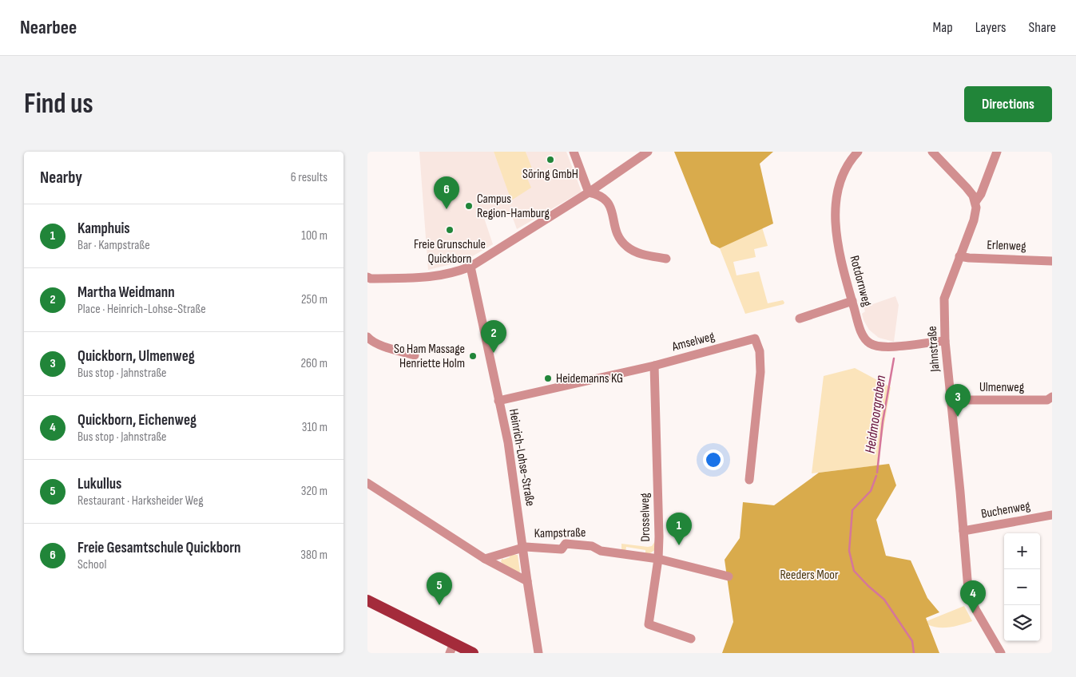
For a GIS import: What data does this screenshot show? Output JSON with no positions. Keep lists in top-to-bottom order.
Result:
{
  "streets": {
    "street": [
      "Erlenweg",
      "Rotdornweg",
      "Amselweg",
      "Jahnstraße",
      "Ulmenweg",
      "Heinrich-Lohse-Straße",
      "Buchenweg",
      "Drosselweg",
      "Kampstraße"
    ]
  },
  "crossings": [
    ["Erlenweg", "Jahnstraße"],
    ["Rotdornweg", "Jahnstraße"],
    ["Amselweg", "Heinrich-Lohse-Straße"],
    ["Amselweg", "Drosselweg"],
    ["Jahnstraße", "Ulmenweg"],
    ["Jahnstraße", "Buchenweg"],
    ["Heinrich-Lohse-Straße", "Kampstraße"],
    ["Drosselweg", "Kampstraße"]
  ],
  "water": ["Heidmoorgraben"],
  "parks": ["Reeders Moor"],
  "places": [
    "Söring GmbH",
    "Campus Region-Hamburg",
    "Freie Grunschule Quickborn",
    "So Ham Massage Henriette Holm",
    "Heidemanns KG"
  ],
  "page": {
    "header": "Nearbee",
    "nav": ["Map", "Layers", "Share"],
    "buttons": "Directions",
    "title": "Find us",
    "heading": ["Nearby", "6 results"],
    "pins": [
      "6",
      "2",
      "3",
      "1",
      "5",
      "4"
    ],
    "list": [
      {
        "mark": "1",
        "name": "Kamphuis",
        "note": "Bar · Kampstraße",
        "value": "100 m"
      },
      {
        "mark": "2",
        "name": "Martha Weidmann",
        "note": "Place · Heinrich-Lohse-Straße",
        "value": "250 m"
      },
      {
        "mark": "3",
        "name": "Quickborn, Ulmenweg",
        "note": "Bus stop · Jahnstraße",
        "value": "260 m"
      },
      {
        "mark": "4",
        "name": "Quickborn, Eichenweg",
        "note": "Bus stop · Jahnstraße",
        "value": "310 m"
      },
      {
        "mark": "5",
        "name": "Lukullus",
        "note": "Restaurant · Harksheider Weg",
        "value": "320 m"
      },
      {
        "mark": "6",
        "name": "Freie Gesamtschule Quickborn",
        "note": "School",
        "value": "380 m"
      }
    ],
    "map_buttons": ["+", "−"]
  }
}
